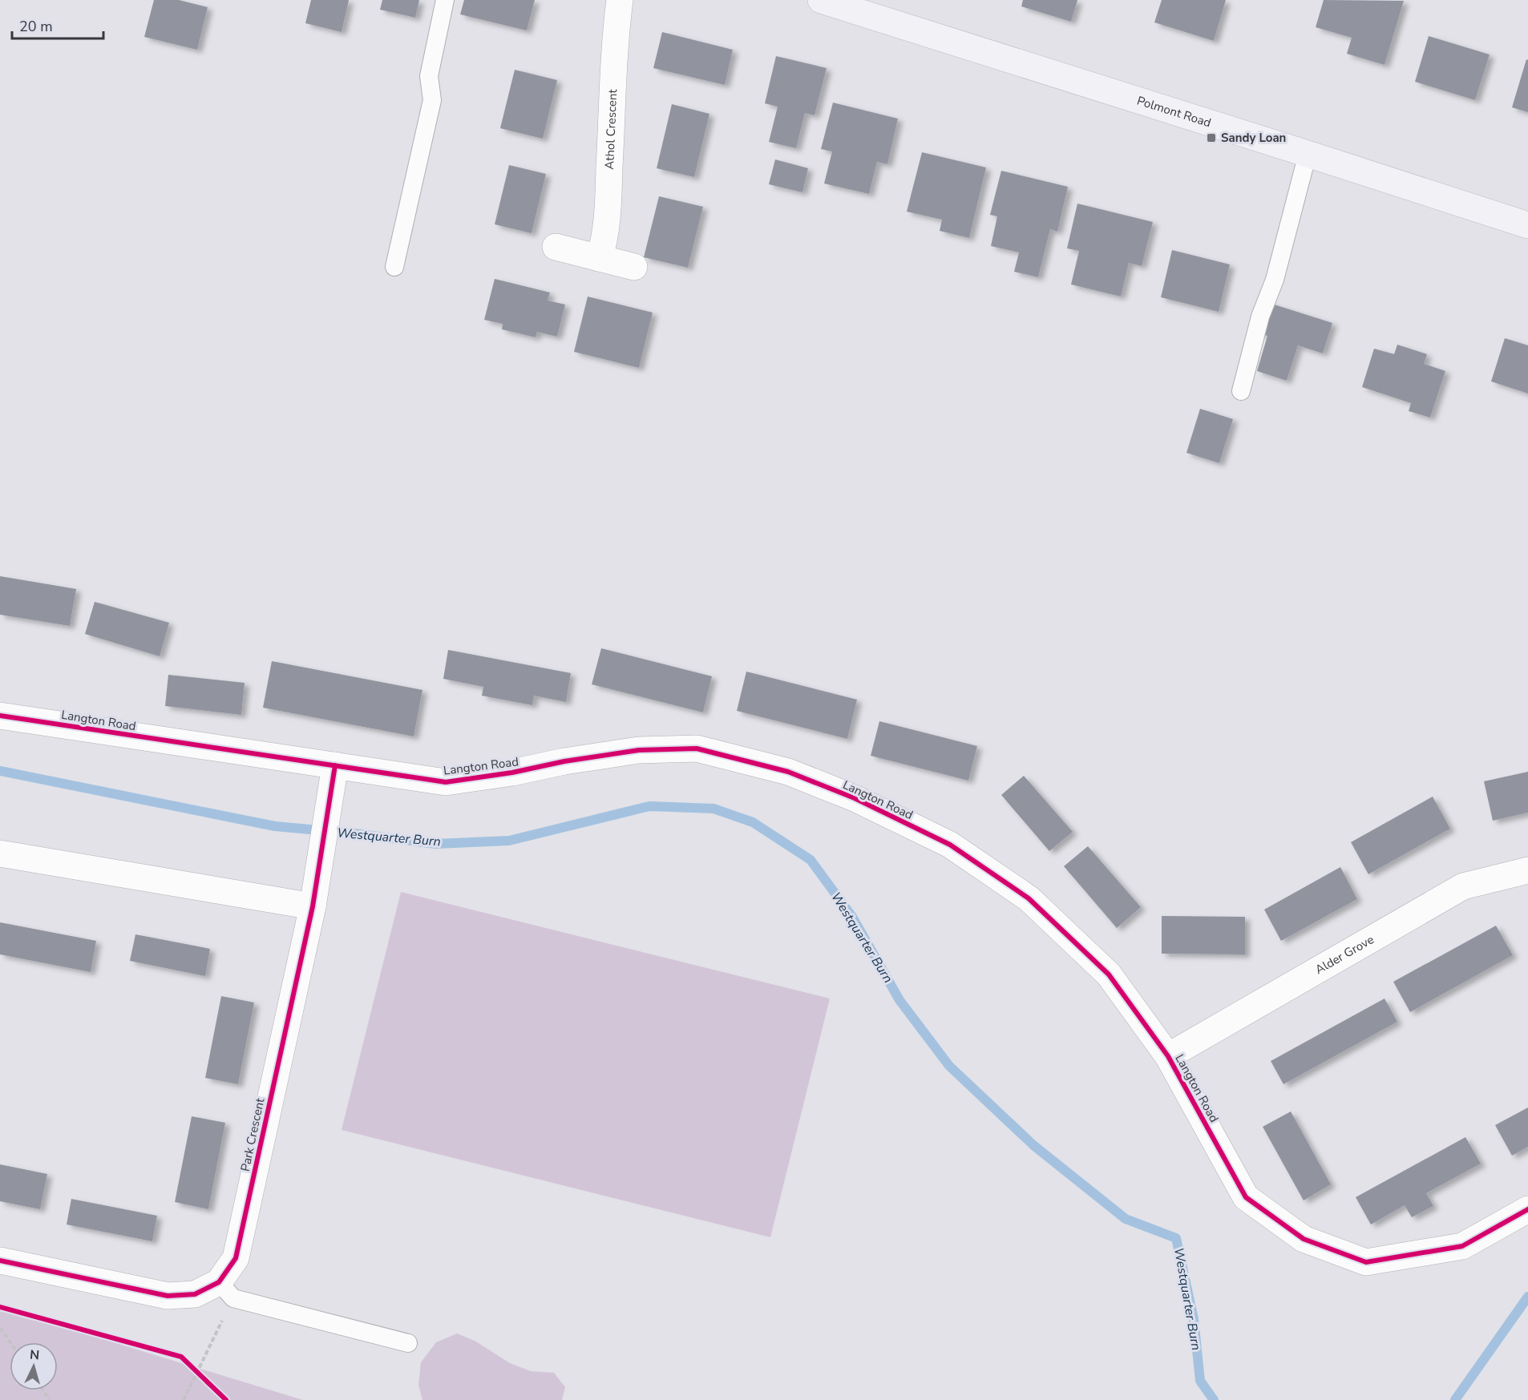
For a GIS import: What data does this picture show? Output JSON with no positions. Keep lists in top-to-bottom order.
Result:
{
  "streets": {
    "main road": ["Polmont Road"],
    "street": [
      "Athol Crescent",
      "Langton Road",
      "Alder Grove",
      "Park Crescent"
    ]
  },
  "crossings": [
    ["Langton Road", "Alder Grove"],
    ["Langton Road", "Park Crescent"]
  ],
  "water": ["Westquarter Burn"],
  "places": {
    "transit": ["Sandy Loan"]
  },
  "scale_bar": "20 m",
  "north": "top"
}
